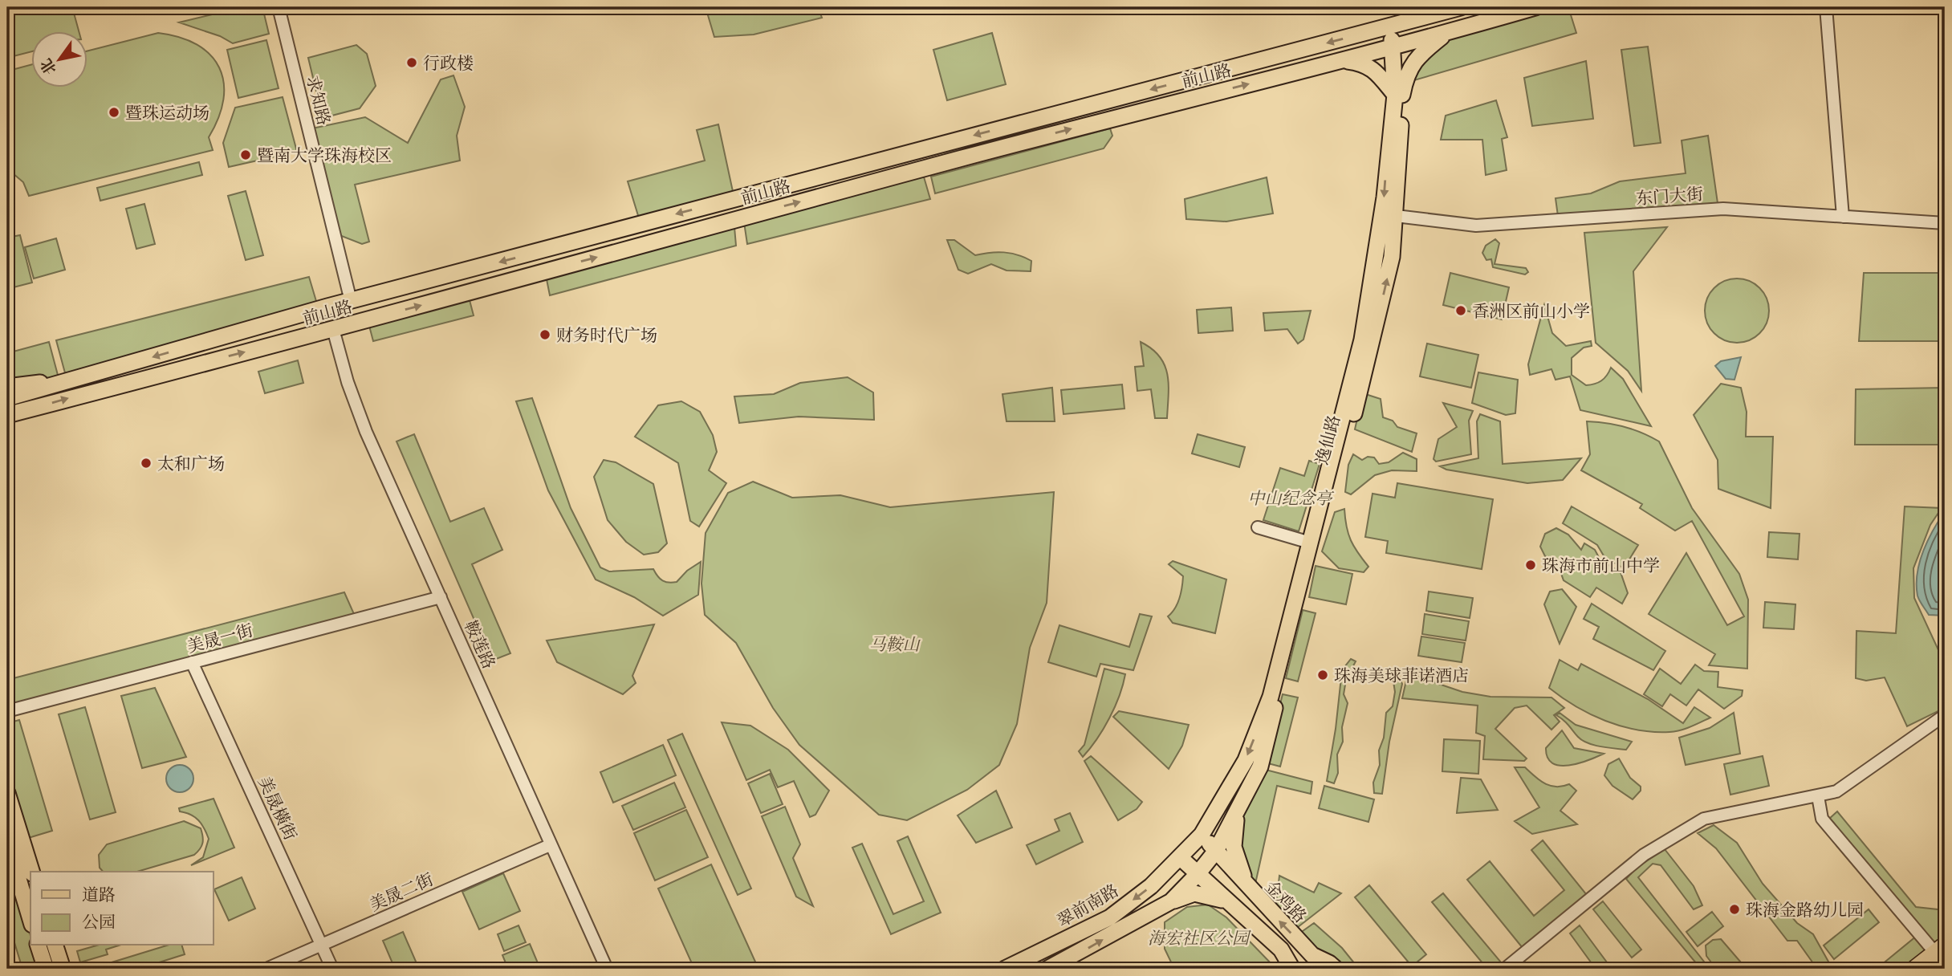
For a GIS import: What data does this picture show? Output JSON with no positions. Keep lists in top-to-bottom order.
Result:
{
  "streets": {
    "main road": [
      "前山路",
      "逸仙路",
      "金鸡路",
      "翠前南路"
    ],
    "street": [
      "求知路",
      "东门大街",
      "美晟一街",
      "鞍莲路",
      "美晟橫街",
      "美晟二街"
    ]
  },
  "crossings": [
    ["前山路", "求知路"],
    ["前山路", "逸仙路"],
    ["前山路", "鞍莲路"],
    ["东门大街", "逸仙路"],
    ["逸仙路", "金鸡路"],
    ["逸仙路", "翠前南路"],
    ["美晟一街", "鞍莲路"],
    ["美晟一街", "美晟橫街"],
    ["鞍莲路", "美晟二街"],
    ["美晟橫街", "美晟二街"],
    ["金鸡路", "翠前南路"]
  ],
  "parks": ["中山纪念亭", "马鞍山", "海宏社区公园"],
  "places": [
    "行政楼",
    "暨珠运动场",
    "暨南大学珠海校区",
    "香洲区前山小学",
    "财务时代广场",
    "太和广场",
    "珠海市前山中学",
    "珠海美球菲诺酒店",
    "珠海金路幼儿园"
  ],
  "legend": ["道路", "公园"],
  "north": "bottom left"
}
